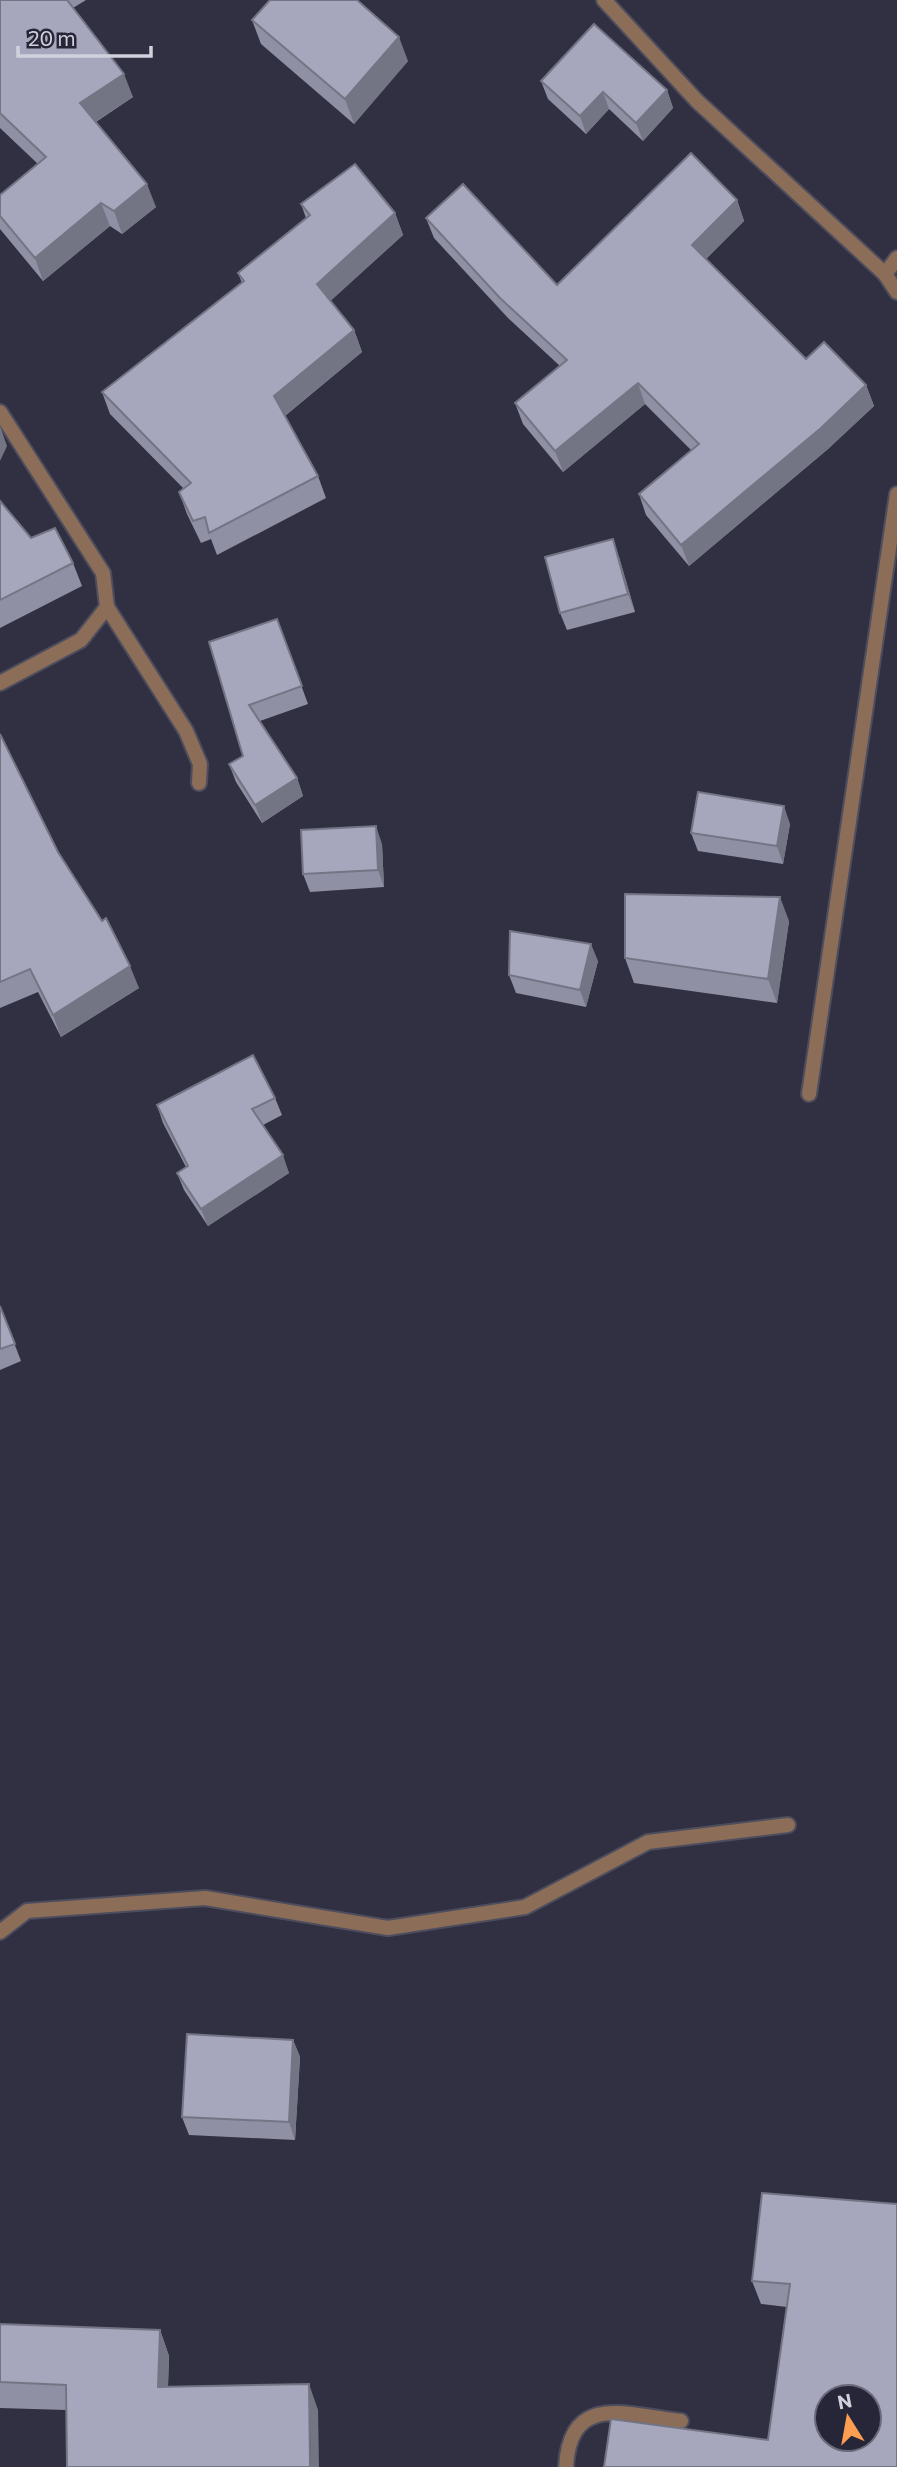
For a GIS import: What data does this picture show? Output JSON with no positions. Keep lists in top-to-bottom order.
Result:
{
  "scale_bar": "20 m",
  "north": "top"
}
